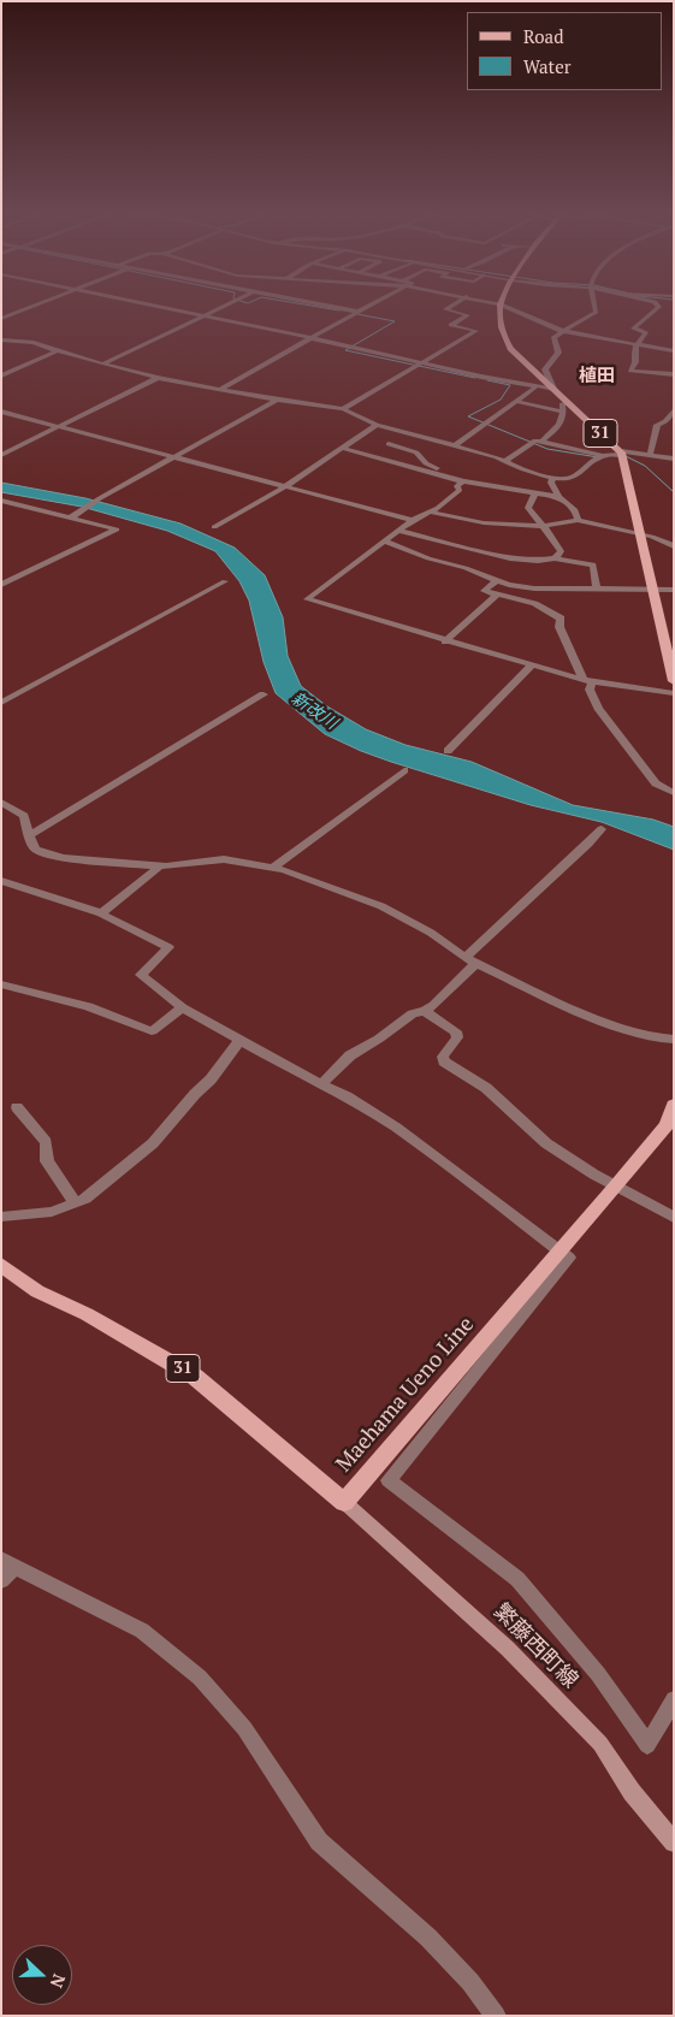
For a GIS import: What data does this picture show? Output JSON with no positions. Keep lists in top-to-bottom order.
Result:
{
  "streets": {
    "main road": ["31", "Maehama Ueno Line", "繁藤西町線"]
  },
  "crossings": [
    ["Maehama Ueno Line", "繁藤西町線"]
  ],
  "districts": ["植田"],
  "water": ["新改川"],
  "legend": ["Road", "Water"],
  "north": "right"
}
